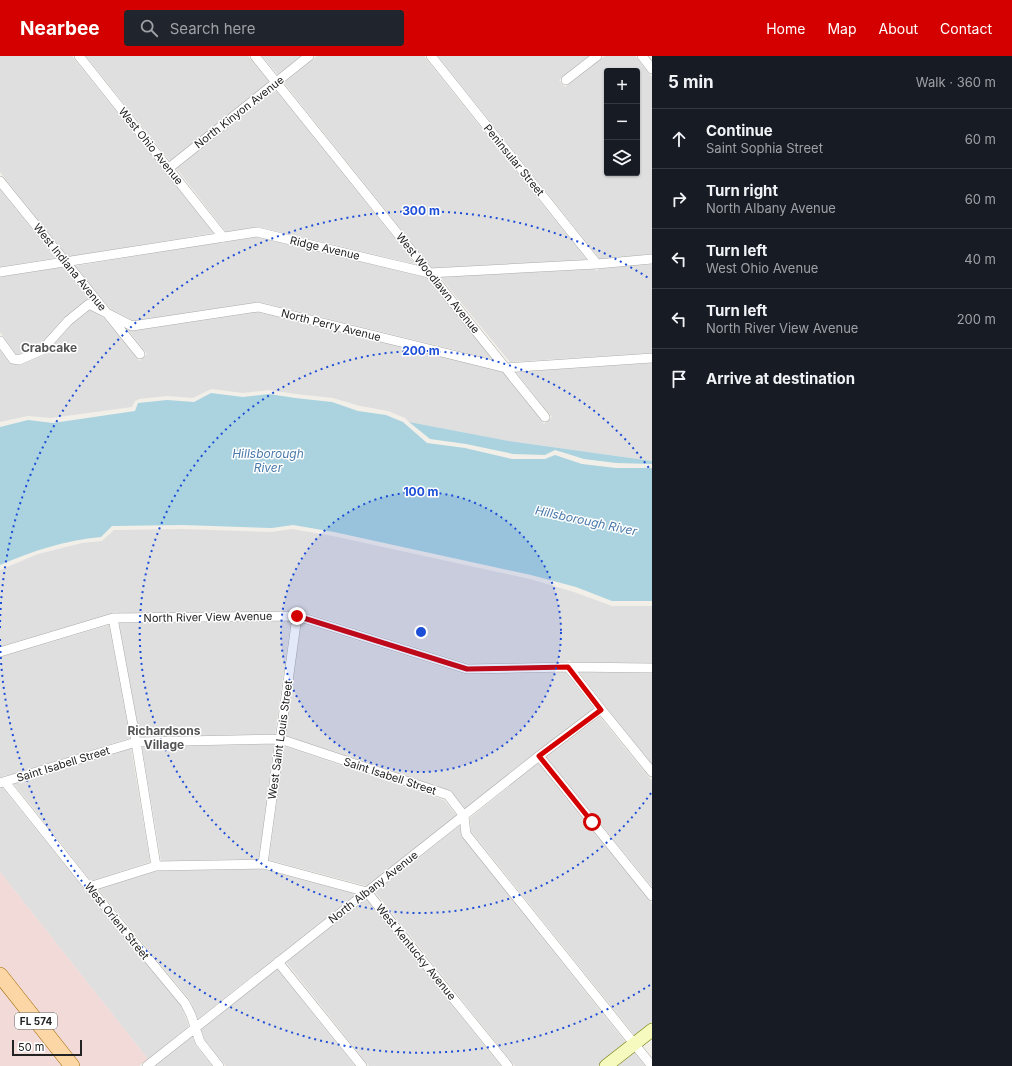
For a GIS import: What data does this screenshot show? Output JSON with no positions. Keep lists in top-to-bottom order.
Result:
{
  "streets": {
    "main road": ["FL 574"],
    "street": [
      "North Kinyon Avenue",
      "West Ohio Avenue",
      "Peninsular Street",
      "Ridge Avenue",
      "West Indiana Avenue",
      "West Woodlawn Avenue",
      "North Perry Avenue",
      "North River View Avenue",
      "West Saint Louis Street",
      "Saint Isabell Street",
      "North Albany Avenue",
      "West Orient Street",
      "West Kentucky Avenue"
    ]
  },
  "crossings": [
    ["North Kinyon Avenue", "West Ohio Avenue"],
    ["North Kinyon Avenue", "West Woodlawn Avenue"],
    ["West Ohio Avenue", "Ridge Avenue"],
    ["Peninsular Street", "Ridge Avenue"],
    ["Ridge Avenue", "West Indiana Avenue"],
    ["Ridge Avenue", "West Woodlawn Avenue"],
    ["West Indiana Avenue", "North Perry Avenue"],
    ["West Woodlawn Avenue", "North Perry Avenue"],
    ["North River View Avenue", "West Saint Louis Street"],
    ["West Saint Louis Street", "Saint Isabell Street"],
    ["Saint Isabell Street", "North Albany Avenue"],
    ["Saint Isabell Street", "West Orient Street"],
    ["North Albany Avenue", "West Orient Street"],
    ["North Albany Avenue", "West Kentucky Avenue"]
  ],
  "districts": ["Crabcake", "Richardsons Village"],
  "water": ["Hillsborough River"],
  "scale_bar": "50 m",
  "page": {
    "header": "Nearbee",
    "search": "Search here",
    "nav": [
      "Home",
      "Map",
      "About",
      "Contact"
    ],
    "heading": ["5 min", "Walk · 360 m"],
    "map_buttons": ["+", "−"],
    "list": [
      ["Continue", "Saint Sophia Street", "60 m"],
      ["Turn right", "North Albany Avenue", "60 m"],
      ["Turn left", "West Ohio Avenue", "40 m"],
      ["Turn left", "North River View Avenue", "200 m"],
      "Arrive at destination"
    ],
    "scale": "50 m"
  },
  "rings": ["300 m", "200 m", "100 m"]
}
